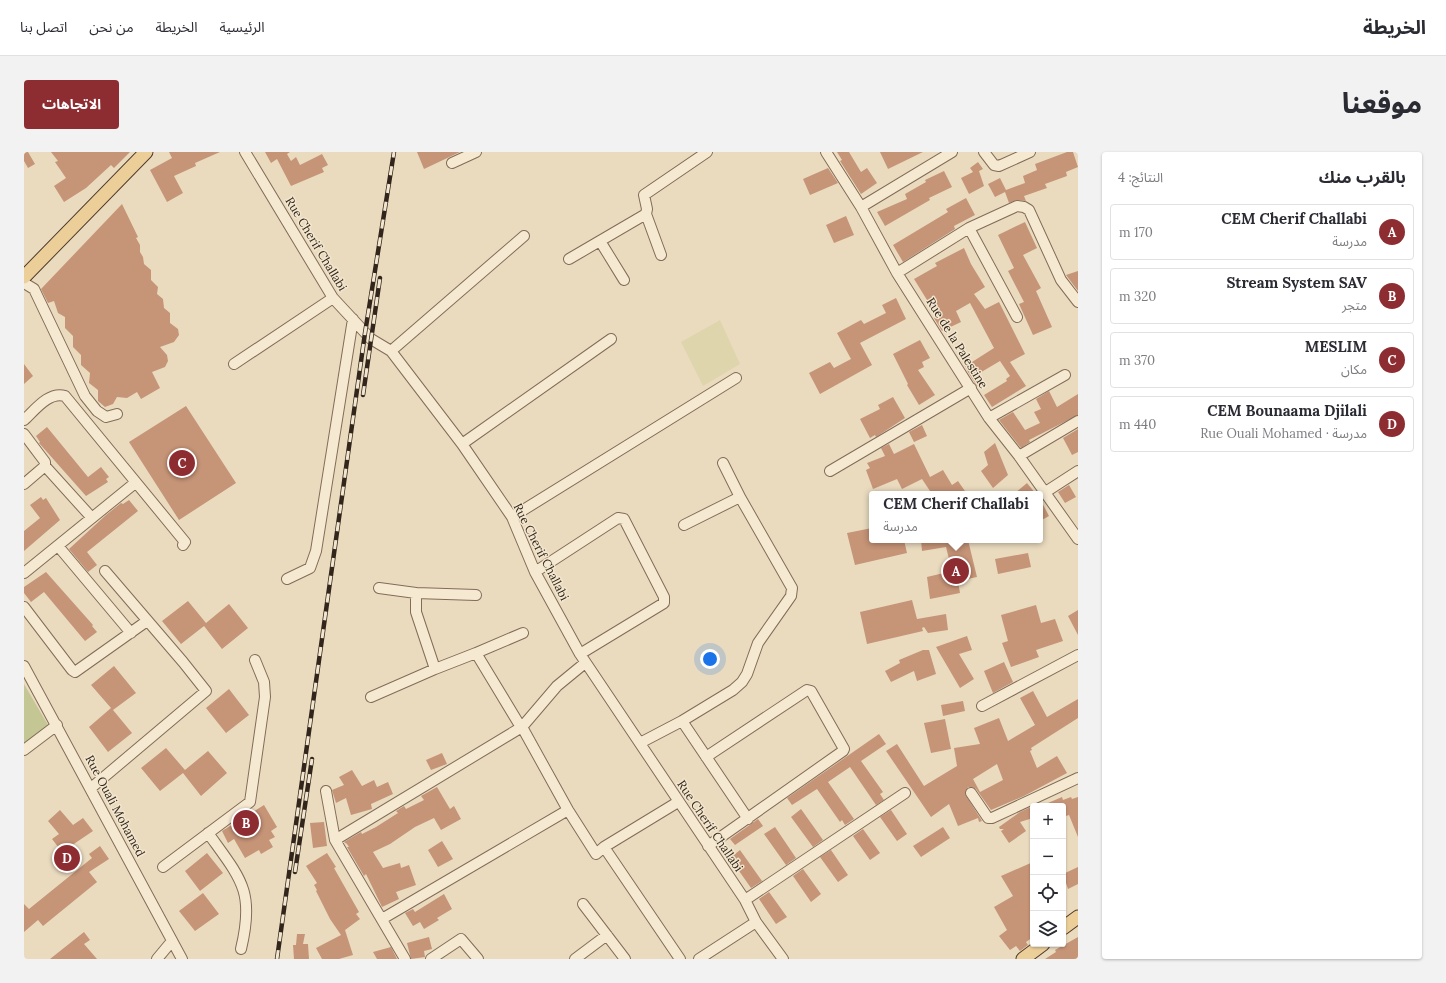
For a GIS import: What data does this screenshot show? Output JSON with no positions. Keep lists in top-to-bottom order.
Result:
{
  "streets": {
    "street": ["Rue Cherif Challabi", "Rue de la Palestine", "Rue Ouali Mohamed"]
  },
  "page": {
    "header": "الخريطة",
    "nav": [
      "الرئيسية",
      "الخريطة",
      "من نحن",
      "اتصل بنا"
    ],
    "title": "موقعنا",
    "buttons": "الاتجاهات",
    "heading": ["بالقرب منك", "النتائج: 4"],
    "list": [
      {
        "mark": "A",
        "name": "CEM Cherif Challabi",
        "note": "مدرسة",
        "value": "170 m"
      },
      {
        "mark": "B",
        "name": "Stream System SAV",
        "note": "متجر",
        "value": "320 m"
      },
      {
        "mark": "C",
        "name": "MESLIM",
        "note": "مكان",
        "value": "370 m"
      },
      {
        "mark": "D",
        "name": "CEM Bounaama Djilali",
        "note": "مدرسة · Rue Ouali Mohamed",
        "value": "440 m"
      }
    ],
    "pins": [
      "C",
      "A",
      "B",
      "D"
    ],
    "popup": ["CEM Cherif Challabi", "مدرسة"],
    "map_buttons": ["+", "−"]
  }
}
